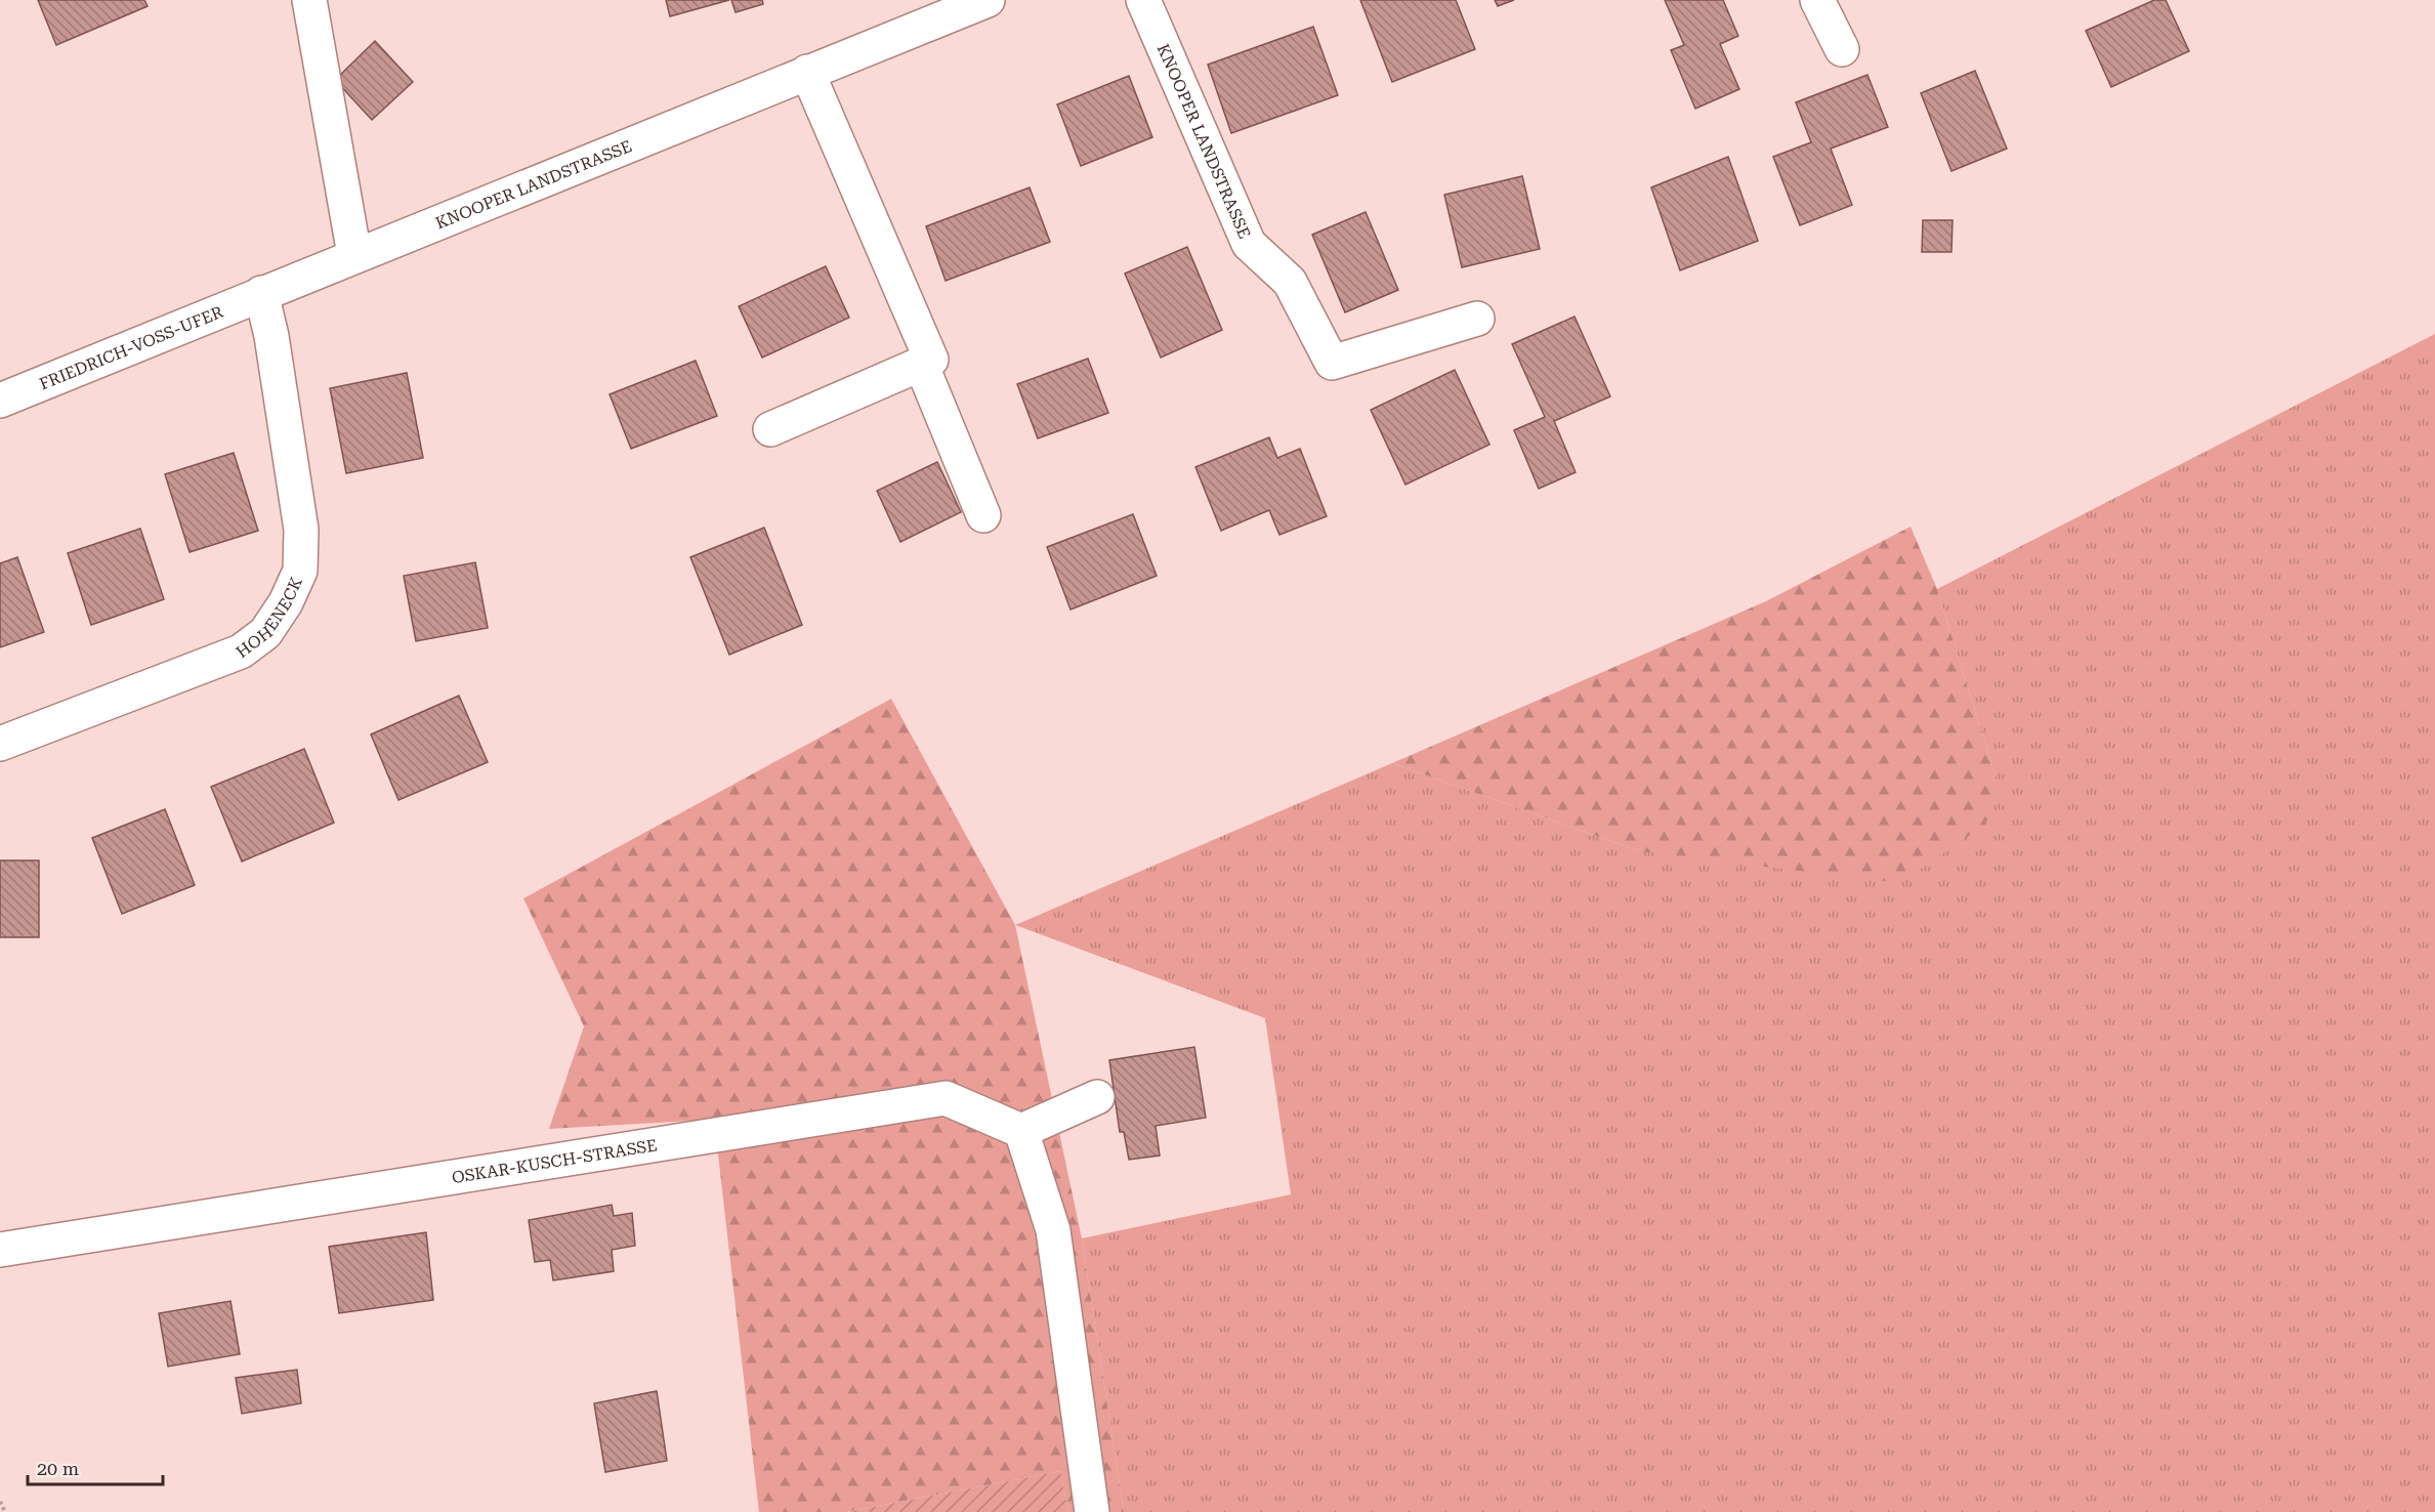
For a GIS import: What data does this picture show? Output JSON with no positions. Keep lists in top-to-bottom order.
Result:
{
  "streets": {
    "street": [
      "KNOOPER LANDSTRASSE",
      "FRIEDRICH-VOSS-UFER",
      "HOHENECK",
      "OSKAR-KUSCH-STRASSE"
    ]
  },
  "crossings": [
    ["KNOOPER LANDSTRASSE", "FRIEDRICH-VOSS-UFER"],
    ["KNOOPER LANDSTRASSE", "HOHENECK"],
    ["FRIEDRICH-VOSS-UFER", "HOHENECK"]
  ],
  "scale_bar": "20 m"
}
